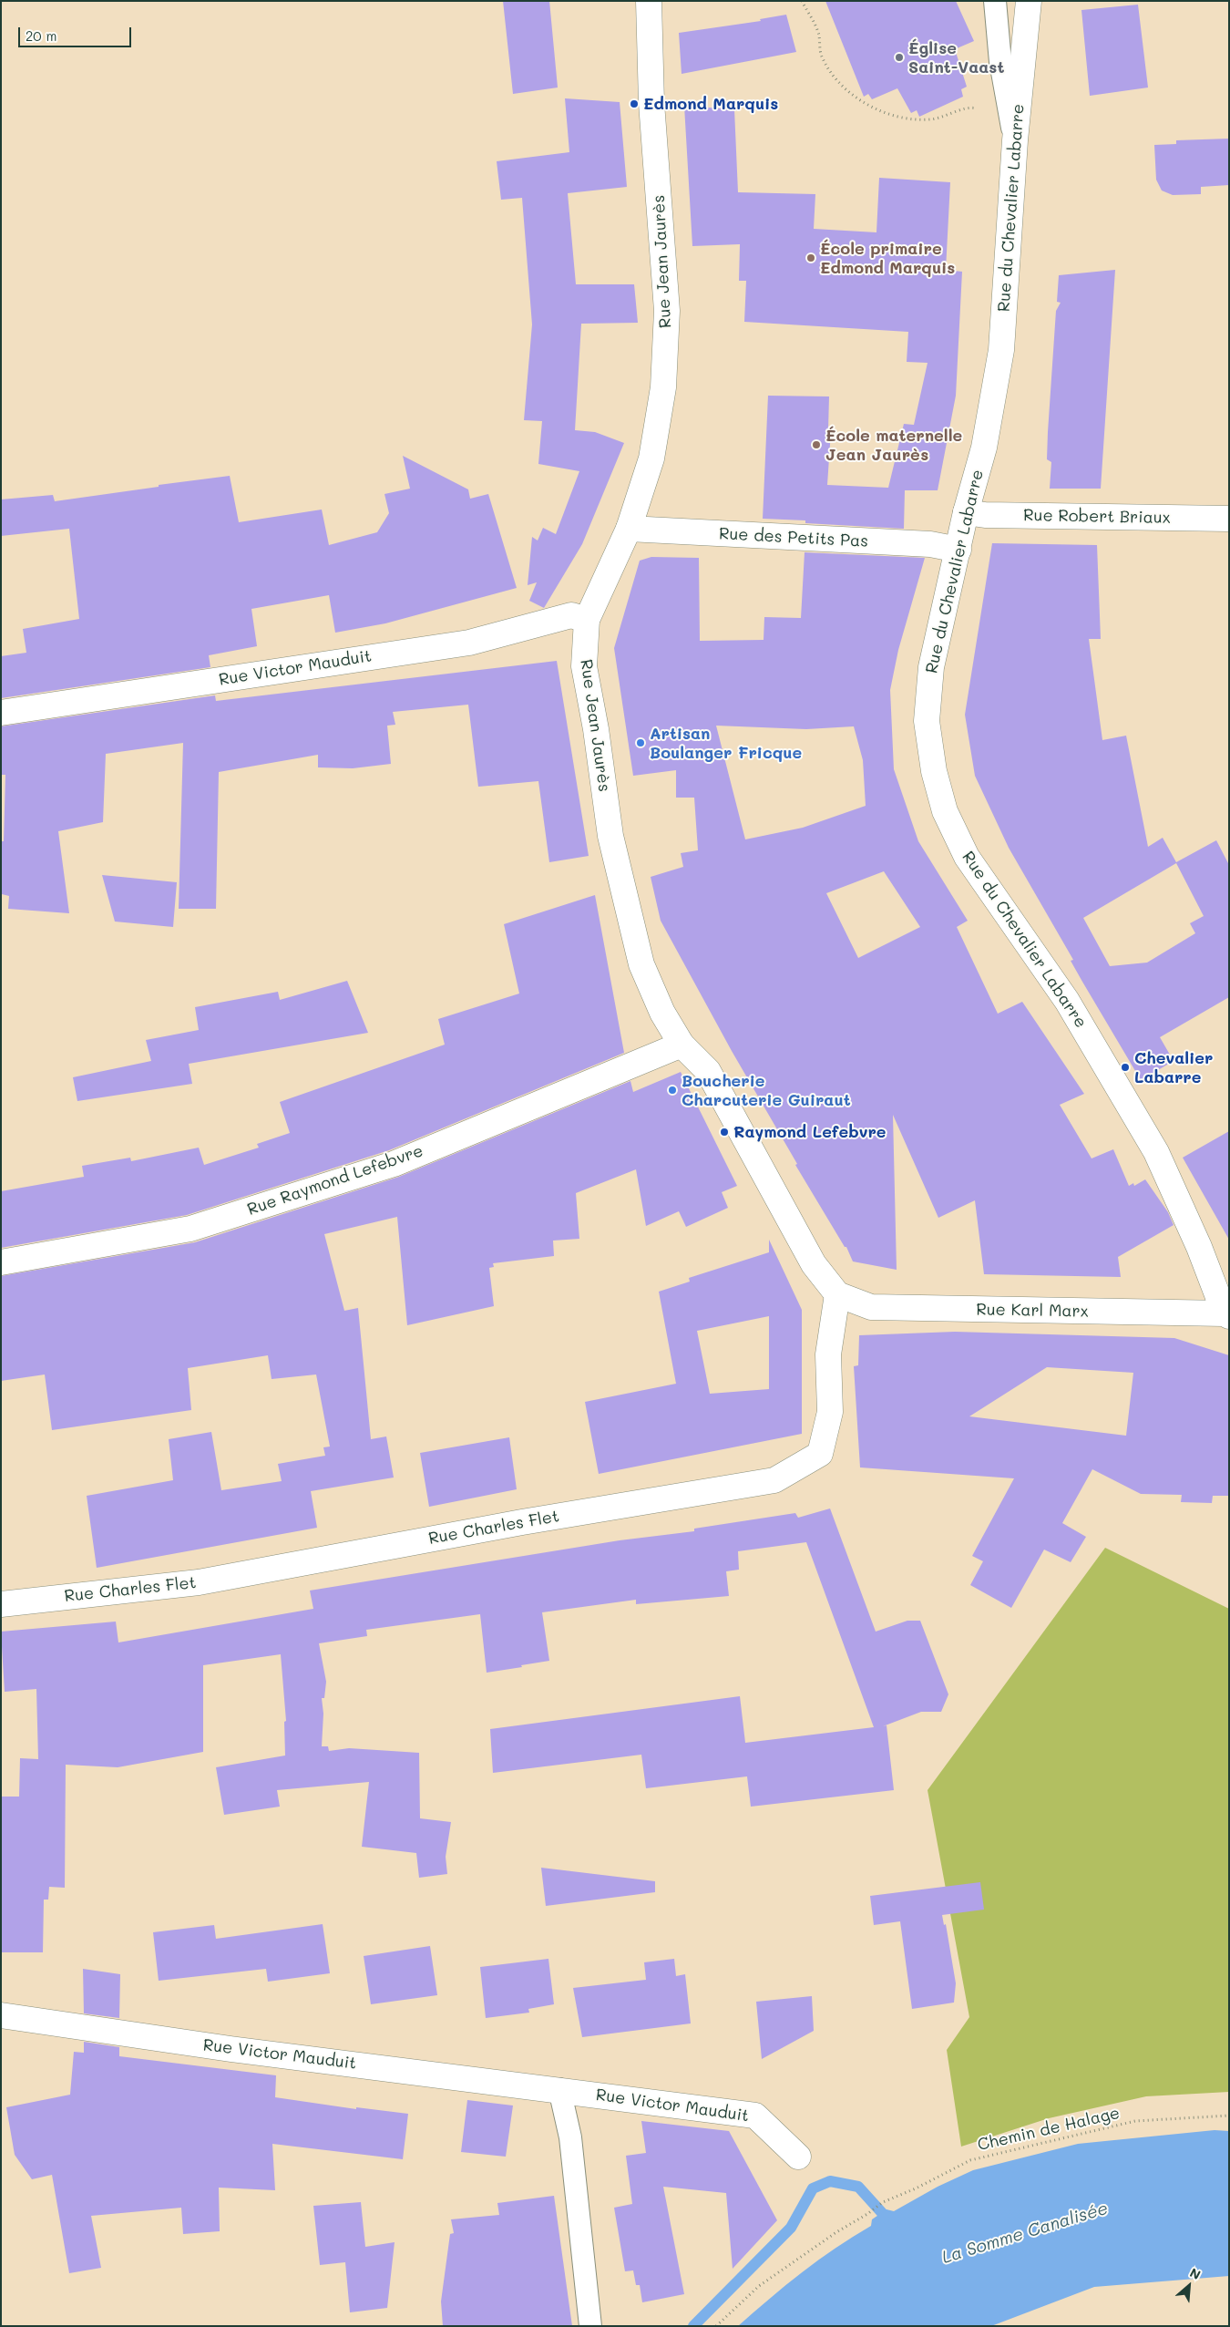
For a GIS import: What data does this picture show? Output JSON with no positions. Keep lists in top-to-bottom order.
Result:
{
  "streets": {
    "street": [
      "Rue du Chevalier Labarre",
      "Rue Jean Jaurès",
      "Rue Robert Briaux",
      "Rue des Petits Pas",
      "Rue Victor Mauduit",
      "Rue Raymond Lefebvre",
      "Rue Karl Marx",
      "Rue Charles Flet"
    ],
    "path": ["Chemin de Halage"]
  },
  "crossings": [
    ["Rue du Chevalier Labarre", "Rue Robert Briaux"],
    ["Rue du Chevalier Labarre", "Rue des Petits Pas"],
    ["Rue du Chevalier Labarre", "Rue Karl Marx"],
    ["Rue Jean Jaurès", "Rue des Petits Pas"],
    ["Rue Jean Jaurès", "Rue Victor Mauduit"],
    ["Rue Jean Jaurès", "Rue Raymond Lefebvre"],
    ["Rue Jean Jaurès", "Rue Karl Marx"],
    ["Rue Jean Jaurès", "Rue Charles Flet"],
    ["Rue Karl Marx", "Rue Charles Flet"]
  ],
  "water": ["La Somme Canalisée"],
  "places": [
    "Église Saint-Vaast",
    "Edmond Marquis",
    "École primaire Edmond Marquis",
    "École maternelle Jean Jaurès",
    "Artisan Boulanger Fricque",
    "Chevalier Labarre",
    "Boucherie Charcuterie Guiraut",
    "Raymond Lefebvre"
  ],
  "scale_bar": "20 m",
  "north": "top right"
}
